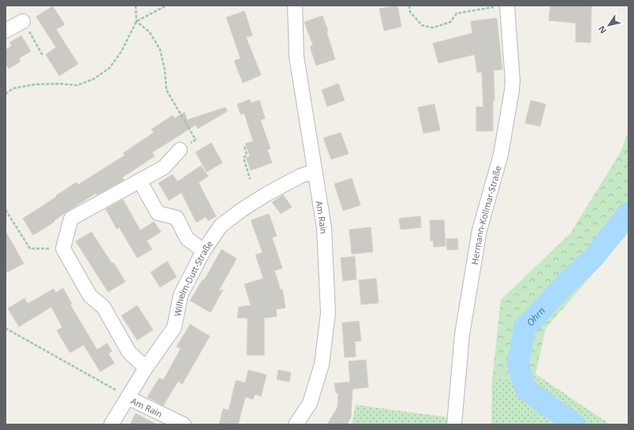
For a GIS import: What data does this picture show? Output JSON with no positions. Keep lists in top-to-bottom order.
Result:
{
  "streets": {
    "street": ["Hermann-Kollmar-Straße", "Am Rain", "Wilhelm-Dutt-Straße"]
  },
  "crossings": [
    ["Am Rain", "Wilhelm-Dutt-Straße"]
  ],
  "water": ["Ohrn"],
  "north": "bottom left"
}
